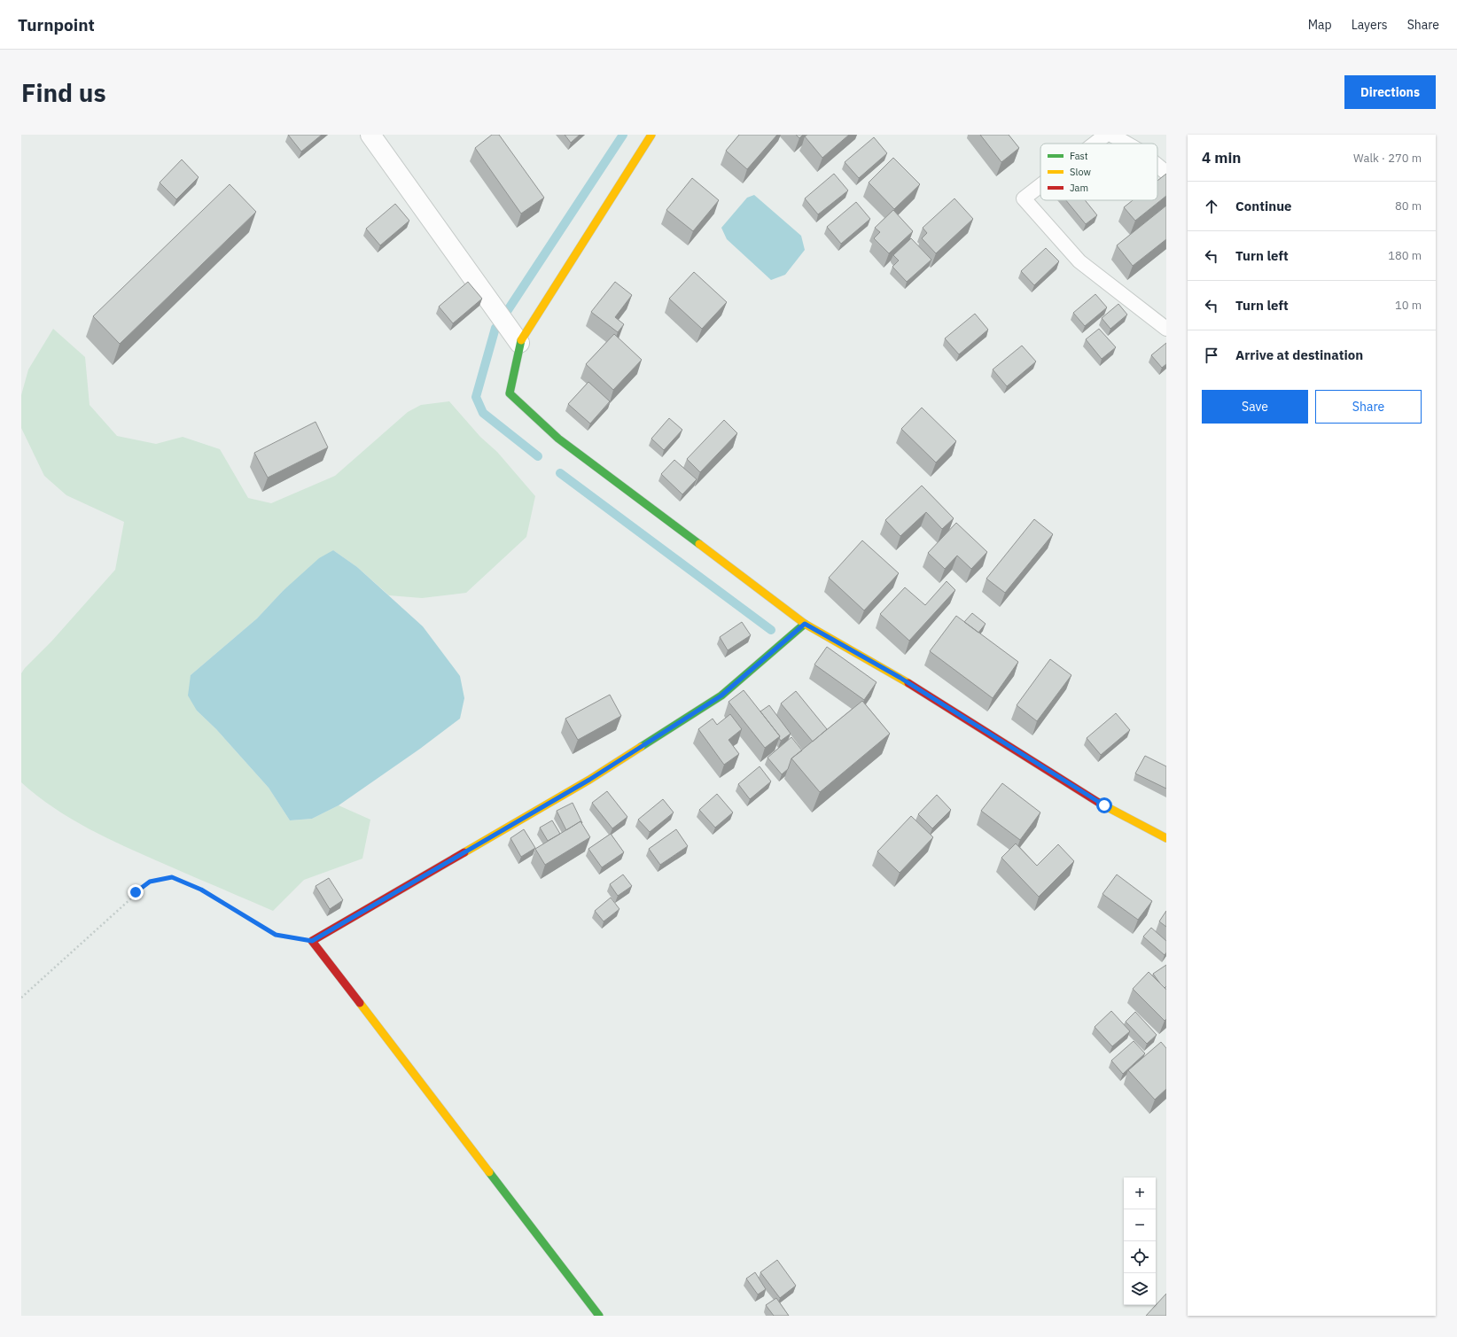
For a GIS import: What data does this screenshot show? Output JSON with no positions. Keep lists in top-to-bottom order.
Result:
{
  "legend": ["Fast", "Slow", "Jam"],
  "page": {
    "header": "Turnpoint",
    "nav": ["Map", "Layers", "Share"],
    "buttons": [
      "Directions",
      ["Save", "Share"]
    ],
    "title": "Find us",
    "heading": ["4 min", "Walk · 270 m"],
    "list": [
      ["Continue", "80 m"],
      ["Turn left", "180 m"],
      ["Turn left", "10 m"],
      "Arrive at destination"
    ],
    "map_buttons": ["+", "−"]
  }
}
